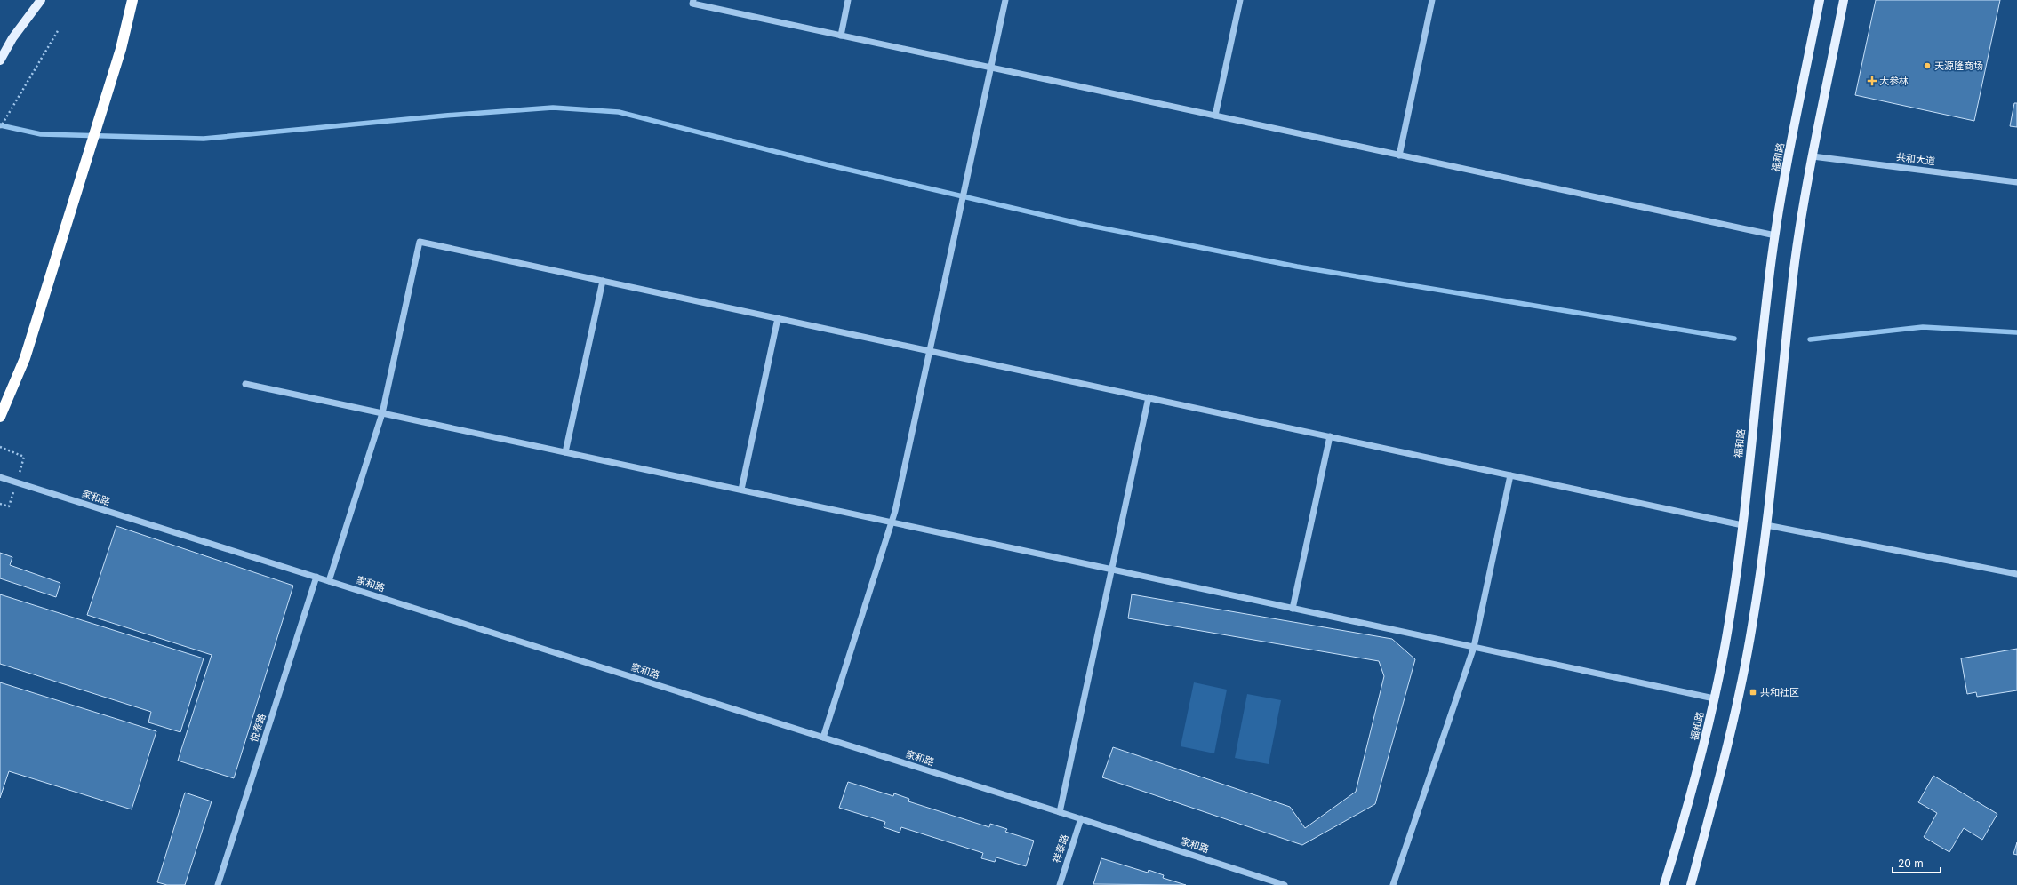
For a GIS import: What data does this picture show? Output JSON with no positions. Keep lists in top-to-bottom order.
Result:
{
  "streets": {
    "main road": ["福和路"],
    "street": [
      "共和大道",
      "家和路",
      "悦泰路",
      "祥泰路"
    ]
  },
  "crossings": [
    ["家和路", "悦泰路"],
    ["家和路", "祥泰路"]
  ],
  "places": {
    "other": ["天源隆商场"],
    "health": ["大参林"],
    "transit": ["共和社区"]
  },
  "scale_bar": "20 m"
}
